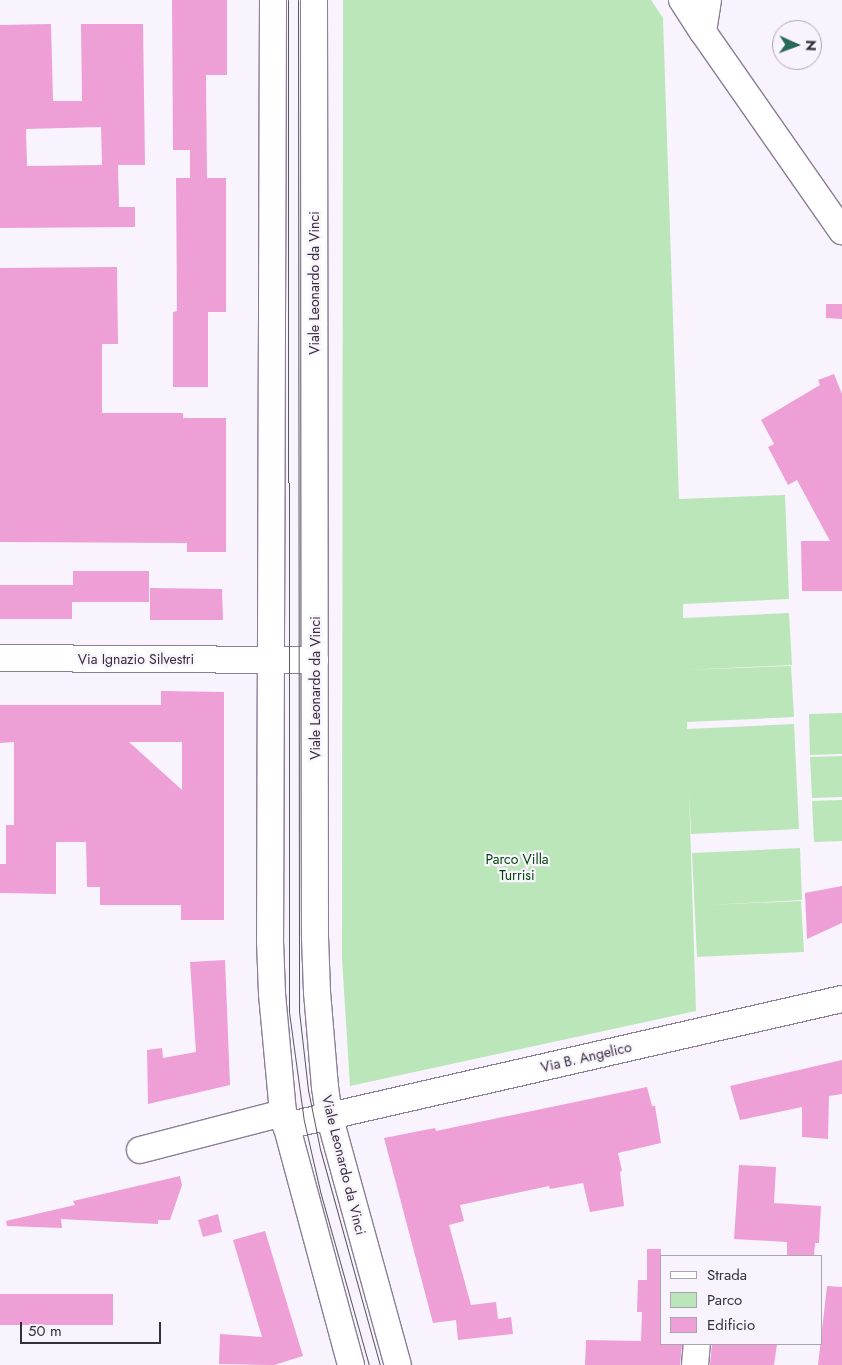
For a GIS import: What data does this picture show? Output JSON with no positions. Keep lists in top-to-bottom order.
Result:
{
  "streets": {
    "street": ["Viale Leonardo da Vinci", "Via Ignazio Silvestri", "Via B. Angelico"]
  },
  "crossings": [
    ["Viale Leonardo da Vinci", "Via Ignazio Silvestri"],
    ["Viale Leonardo da Vinci", "Via B. Angelico"]
  ],
  "parks": ["Parco Villa Turrisi"],
  "legend": ["Strada", "Parco", "Edificio"],
  "scale_bar": "50 m",
  "north": "right"
}
